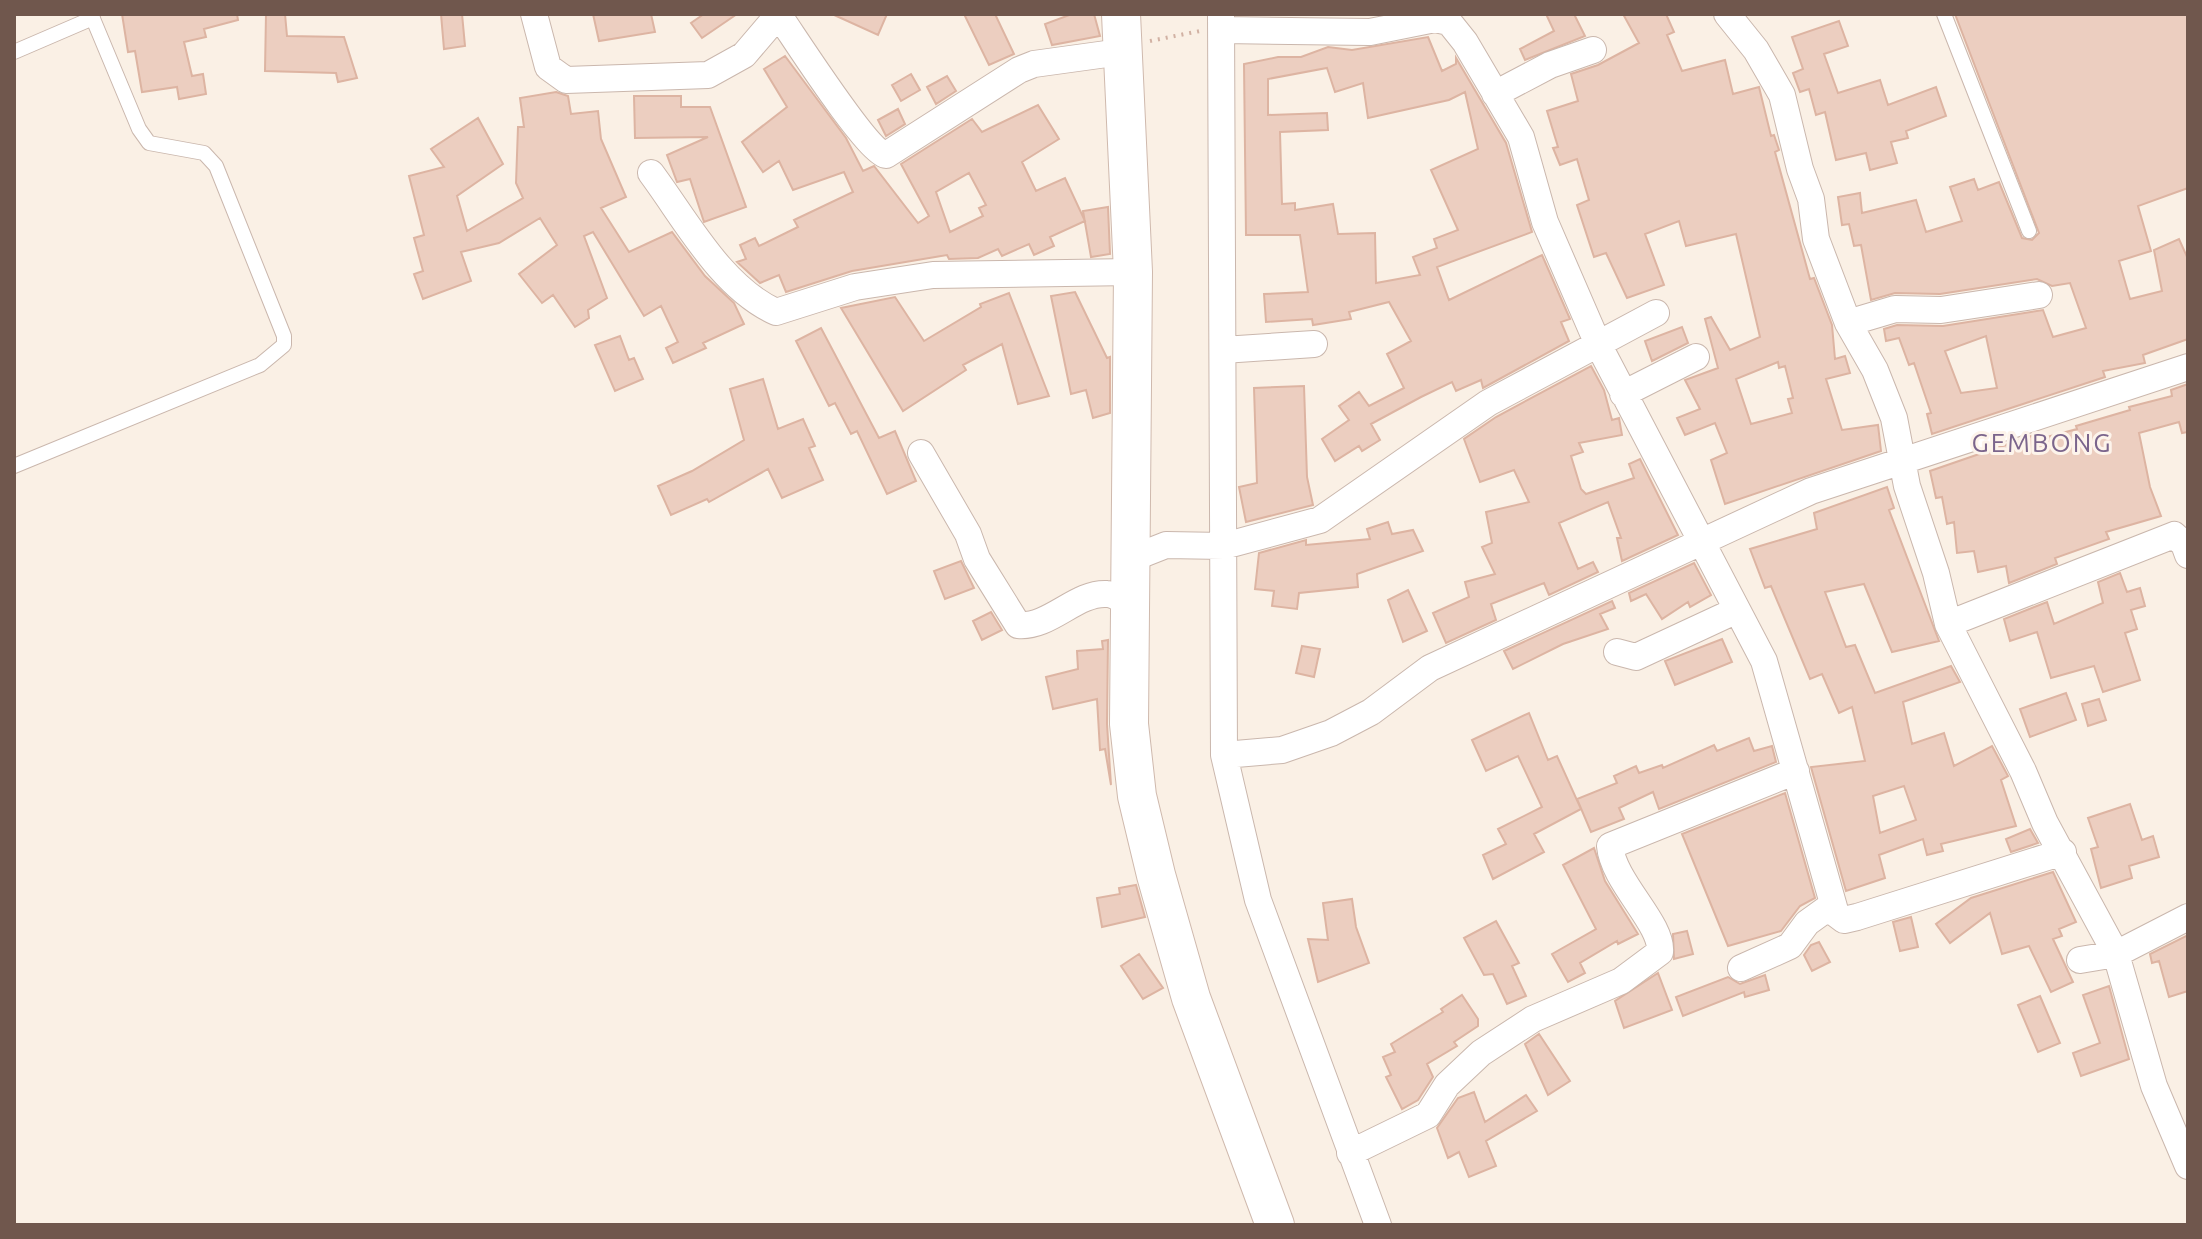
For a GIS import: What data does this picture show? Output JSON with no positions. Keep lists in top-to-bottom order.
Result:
{
  "districts": ["GEMBONG"]
}
